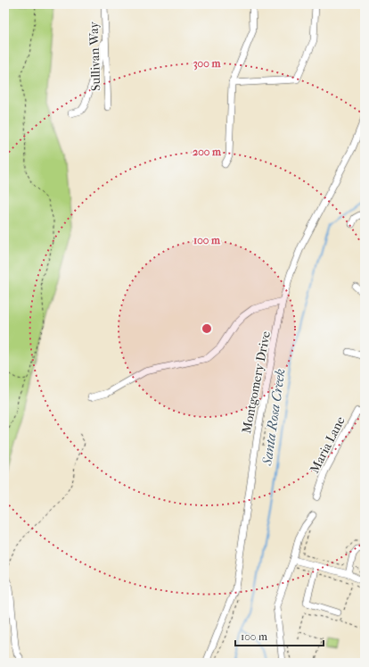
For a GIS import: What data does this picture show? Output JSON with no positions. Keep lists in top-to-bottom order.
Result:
{
  "streets": {
    "street": ["Sullivan Way", "Montgomery Drive", "Maria Lane"]
  },
  "water": ["Santa Rosa Creek"],
  "scale_bar": "100 m",
  "rings": ["300 m", "200 m", "100 m"]
}
